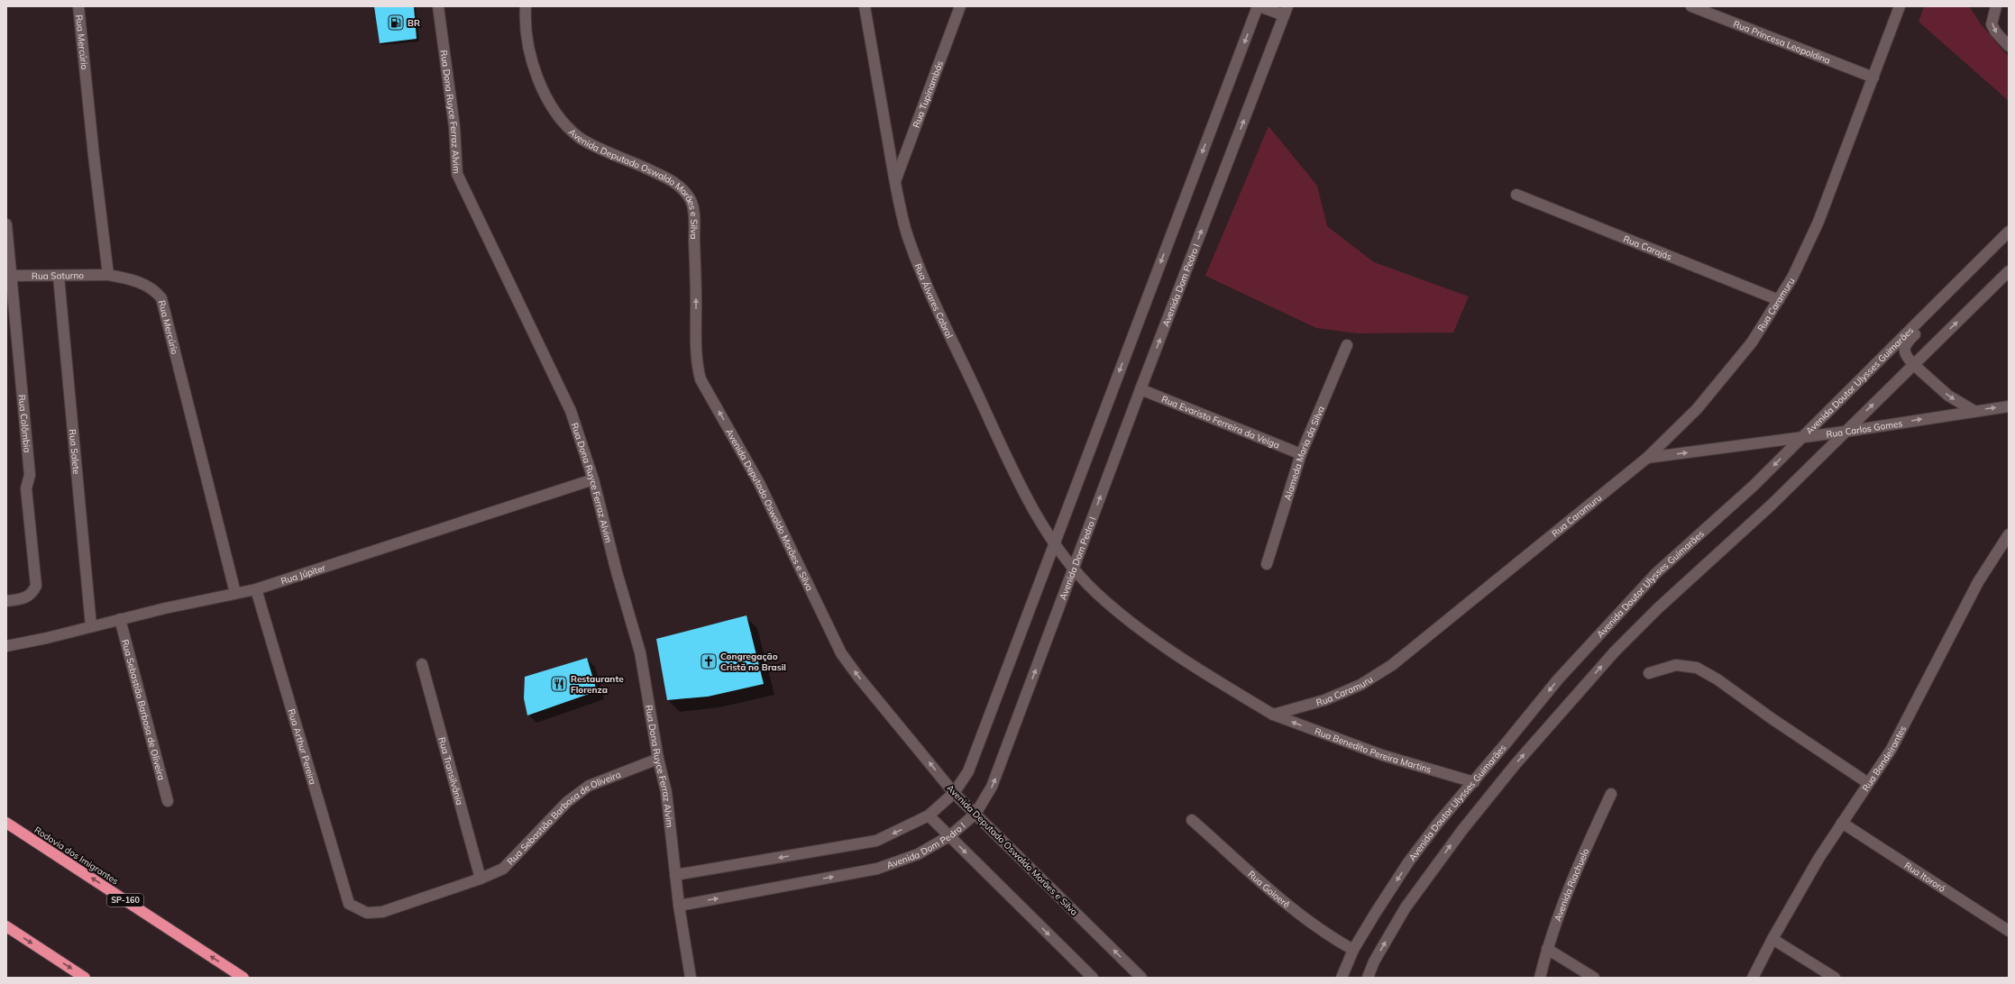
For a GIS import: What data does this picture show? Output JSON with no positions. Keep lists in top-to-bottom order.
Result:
{
  "streets": {
    "highway": ["Rodovia dos Imigrantes", "SP-160"],
    "street": [
      "Rua Princesa Leopoldina",
      "Rua Mercúrio",
      "Rua Tupinambás",
      "Rua Dona Ruyce Ferraz Alvim",
      "Avenida Deputado Oswaldo Morães e Silva",
      "Rua Carajás",
      "Rua Saturno",
      "Avenida Dom Pedro I",
      "Rua Álvares Cabral",
      "Rua Caramuru",
      "Avenida Doutor Ulysses Guimarães",
      "Rua Evaristo Ferreira da Veiga",
      "Rua Colômbia",
      "Rua Carlos Gomes",
      "Rua Salete",
      "Alameda Maria da Silva",
      "Rua Júpiter",
      "Rua Sebastião Barbosa de Oliveira",
      "Rua Arthur Pereira",
      "Rua Benedito Pereira Martins",
      "Rua Bandeirantes",
      "Rua Transilvânia",
      "Rua Itororó",
      "Avenida Riachuelo",
      "Rua Goioerê"
    ]
  },
  "crossings": [
    ["Rua Princesa Leopoldina", "Rua Caramuru"],
    ["Rua Mercúrio", "Rua Saturno"],
    ["Rua Mercúrio", "Rua Júpiter"],
    ["Rua Tupinambás", "Rua Álvares Cabral"],
    ["Rua Dona Ruyce Ferraz Alvim", "Avenida Dom Pedro I"],
    ["Rua Dona Ruyce Ferraz Alvim", "Rua Júpiter"],
    ["Rua Dona Ruyce Ferraz Alvim", "Rua Sebastião Barbosa de Oliveira"],
    ["Avenida Deputado Oswaldo Morães e Silva", "Avenida Dom Pedro I"],
    ["Rua Carajás", "Rua Caramuru"],
    ["Rua Saturno", "Rua Colômbia"],
    ["Rua Saturno", "Rua Salete"],
    ["Avenida Dom Pedro I", "Rua Álvares Cabral"],
    ["Avenida Dom Pedro I", "Rua Evaristo Ferreira da Veiga"],
    ["Rua Caramuru", "Rua Carlos Gomes"],
    ["Rua Caramuru", "Rua Benedito Pereira Martins"],
    ["Avenida Doutor Ulysses Guimarães", "Rua Carlos Gomes"],
    ["Avenida Doutor Ulysses Guimarães", "Rua Benedito Pereira Martins"],
    ["Avenida Doutor Ulysses Guimarães", "Rua Goioerê"],
    ["Rua Evaristo Ferreira da Veiga", "Alameda Maria da Silva"],
    ["Rua Salete", "Rua Júpiter"],
    ["Rua Júpiter", "Rua Sebastião Barbosa de Oliveira"],
    ["Rua Júpiter", "Rua Arthur Pereira"],
    ["Rua Sebastião Barbosa de Oliveira", "Rua Arthur Pereira"],
    ["Rua Sebastião Barbosa de Oliveira", "Rua Transilvânia"],
    ["Rua Bandeirantes", "Rua Itororó"]
  ],
  "one_way": ["Avenida Deputado Oswaldo Morães e Silva", "Rua Carlos Gomes", "Rua Benedito Pereira Martins"],
  "places": {
    "fuel station": ["BR"],
    "church": ["Congregação Cristã no Brasil"],
    "restaurant": ["Restaurante Florenza"]
  }
}
